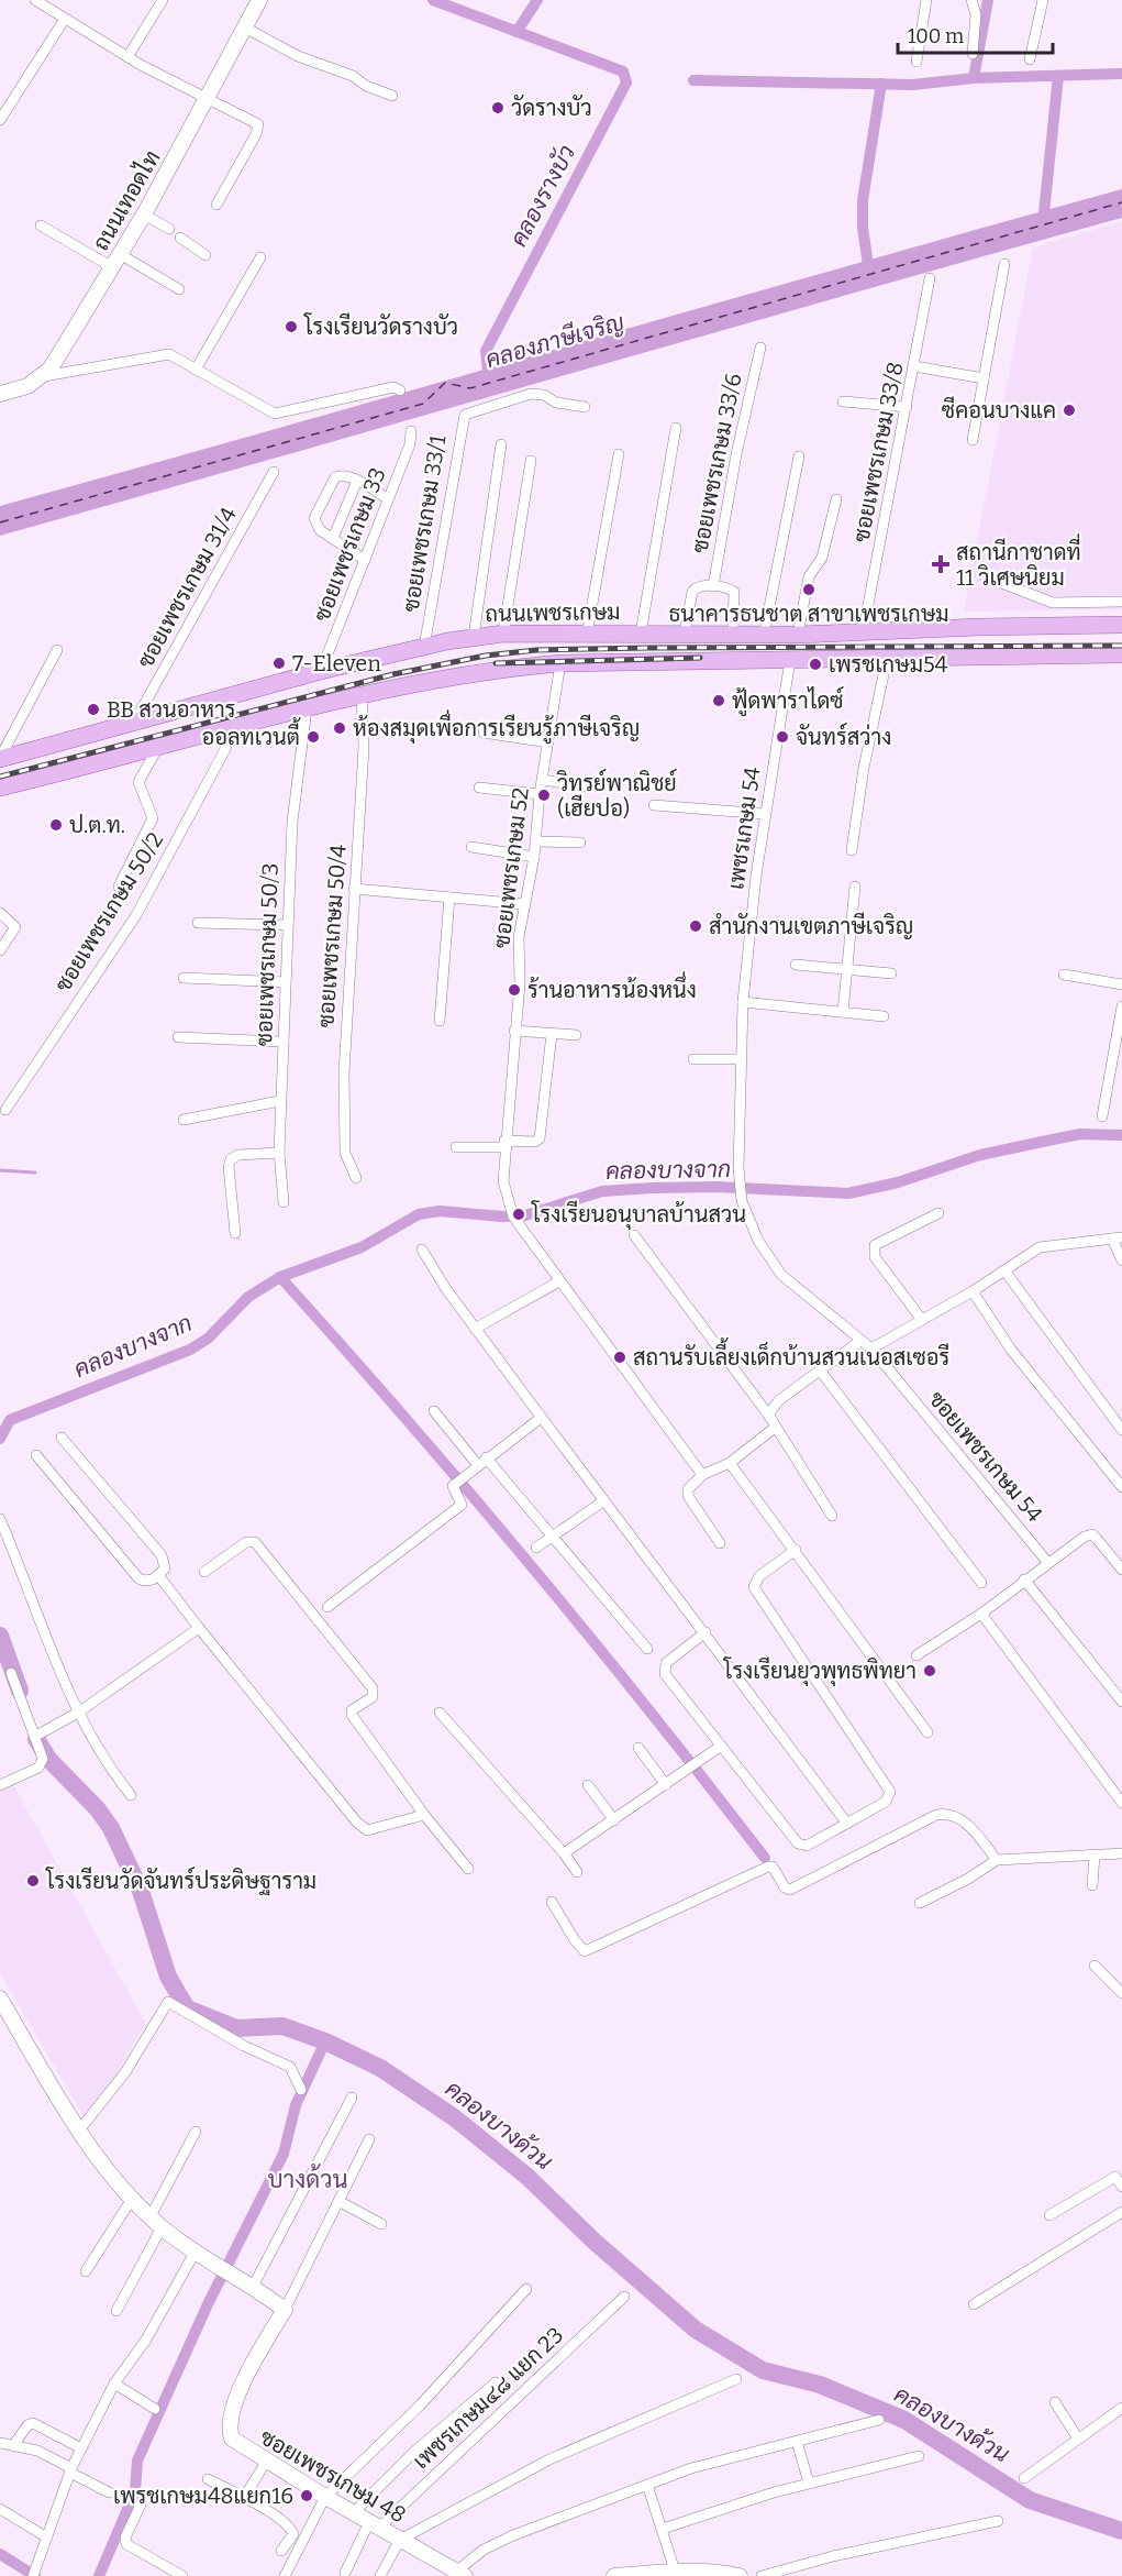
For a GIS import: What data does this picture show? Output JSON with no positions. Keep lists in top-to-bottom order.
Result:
{
  "streets": {
    "main road": ["ถนนเพชรเกษม"],
    "street": [
      "ถนนเทอดไท",
      "ซอยเพชรเกษม 33/8",
      "ซอยเพชรเกษม 33/6",
      "ซอยเพชรเกษม 33/1",
      "ซอยเพชรเกษม 33",
      "ซอยเพชรเกษม 31/4",
      "เพชรเกษม 54",
      "ซอยเพชรเกษม 52",
      "ซอยเพชรเกษม 50/2",
      "ซอยเพชรเกษม 50/4",
      "ซอยเพชรเกษม 50/3",
      "ซอยเพชรเกษม 54",
      "เพชรเกษม๔๘ แยก 23",
      "ซอยเพชรเกษม 48"
    ]
  },
  "crossings": [
    ["ซอยเพชรเกษม 33/8", "ถนนเพชรเกษม"],
    ["ซอยเพชรเกษม 33/1", "ถนนเพชรเกษม"],
    ["ซอยเพชรเกษม 33", "ถนนเพชรเกษม"],
    ["ซอยเพชรเกษม 31/4", "ถนนเพชรเกษม"],
    ["เพชรเกษม 54", "ซอยเพชรเกษม 54"],
    ["เพชรเกษม๔๘ แยก 23", "ซอยเพชรเกษม 48"]
  ],
  "districts": ["บางด้วน"],
  "water": [
    "คลองรางบัว",
    "คลองภาษีเจริญ",
    "คลองบางจาก",
    "คลองบางด้วน"
  ],
  "places": {
    "other": [
      "วัดรางบัว",
      "โรงเรียนวัดรางบัว",
      "ซีคอนบางแค",
      "ธนาคารธนชาต สาขาเพชรเกษม",
      "7-Eleven",
      "เพรชเกษม54",
      "ฟู้ดพาราไดซ์",
      "BB สวนอาหาร",
      "ห้องสมุดเพื่อการเรียนรู้ภาษีเจริญ",
      "ออลทเวนตี้",
      "จันทร์สว่าง",
      "วิทูรย์พาณิชย์ (เฮียปอ)",
      "ป.ต.ท.",
      "สำนักงานเขตภาษีเจริญ",
      "ร้านอาหารน้องหนึ่ง",
      "โรงเรียนอนุบาลบ้านสวน",
      "สถานรับเลี้ยงเด็กบ้านสวนเนอสเซอรี",
      "โรงเรียนยุวพุทธพิทยา",
      "โรงเรียนวัดจันทร์ประดิษฐาราม",
      "เพรชเกษม48แยก16"
    ],
    "health": ["สถานีกาชาดที่ 11 วิเศษนิยม"]
  },
  "scale_bar": "100 m"
}
